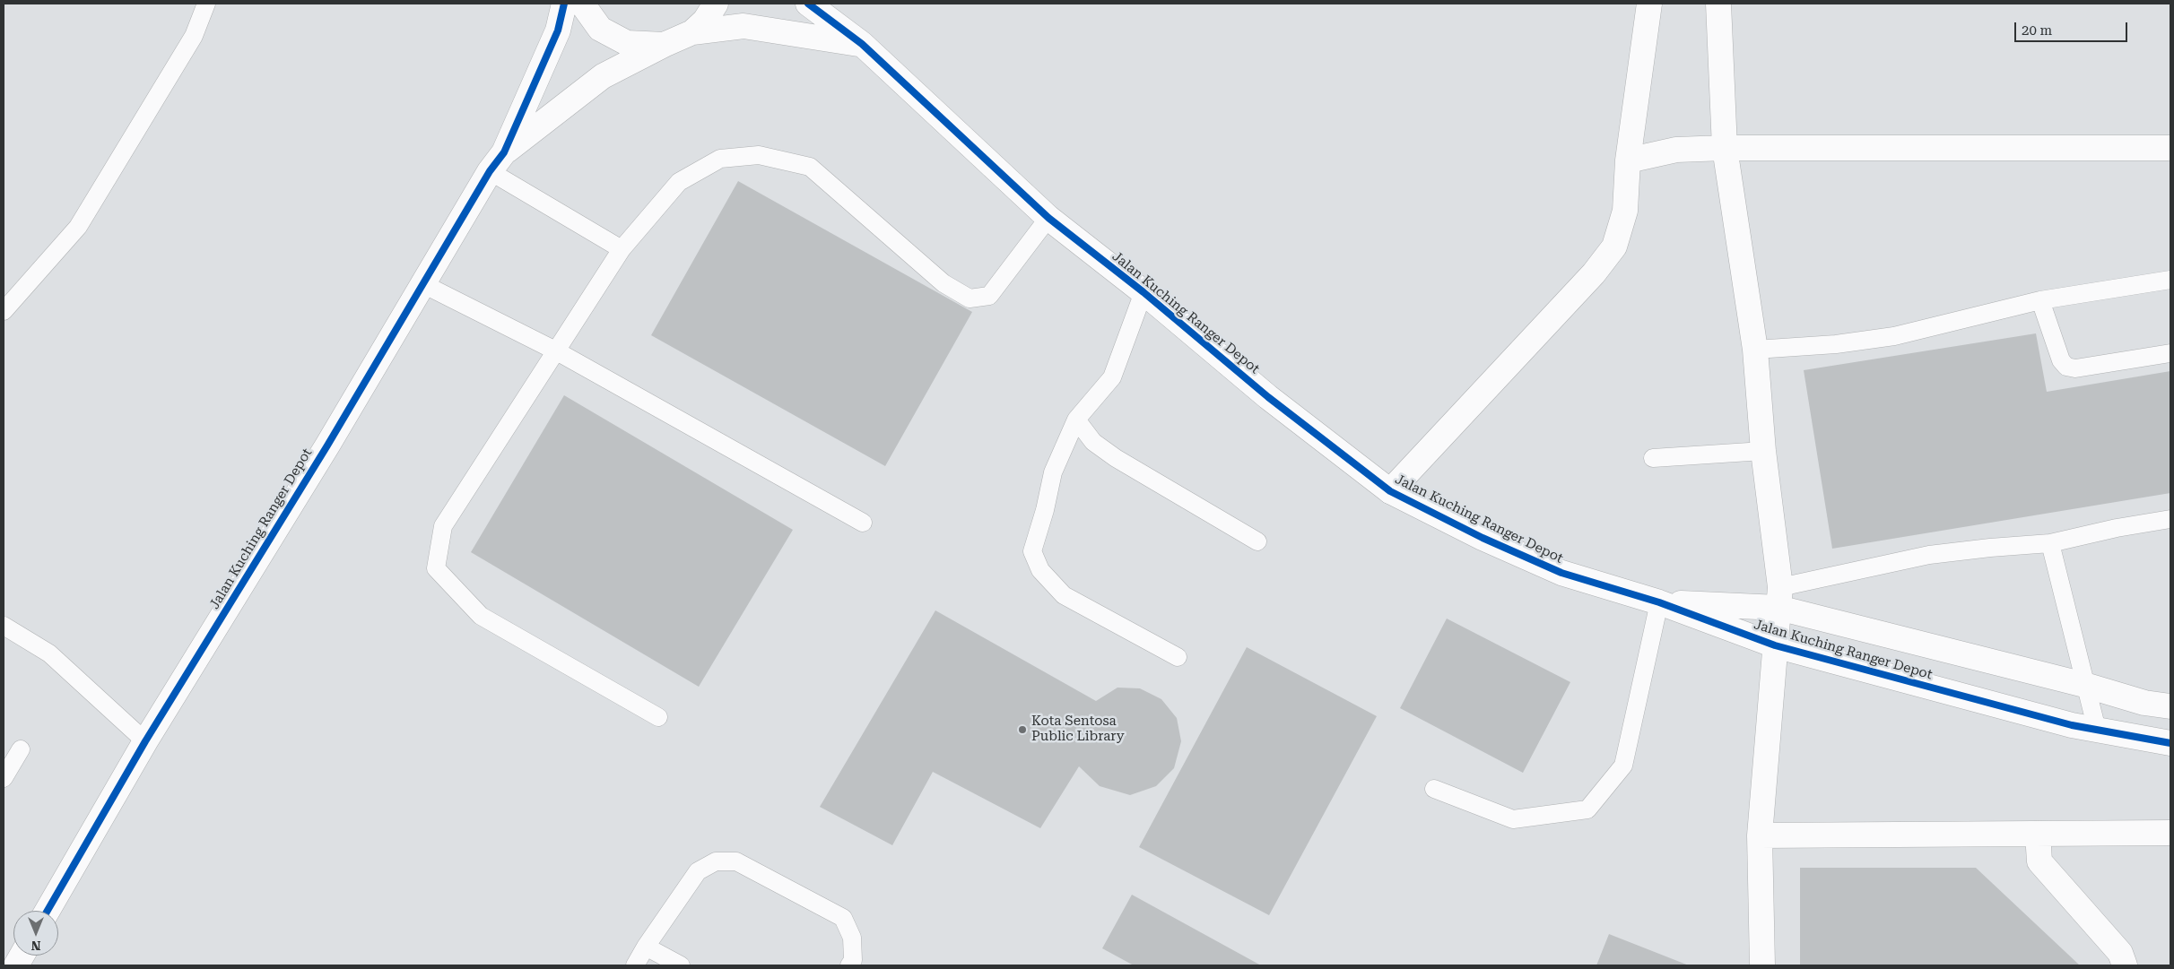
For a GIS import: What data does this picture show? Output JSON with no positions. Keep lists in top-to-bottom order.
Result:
{
  "streets": {
    "street": ["Jalan Kuching Ranger Depot"]
  },
  "places": ["Kota Sentosa Public Library"],
  "scale_bar": "20 m",
  "north": "bottom"
}
